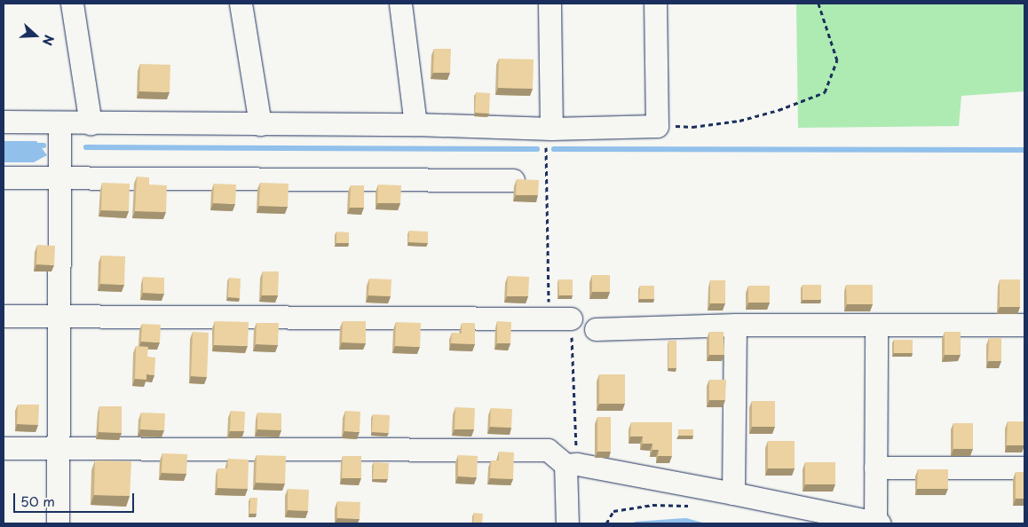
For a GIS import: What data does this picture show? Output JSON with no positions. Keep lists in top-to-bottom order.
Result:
{
  "scale_bar": "50 m",
  "north": "right"
}
